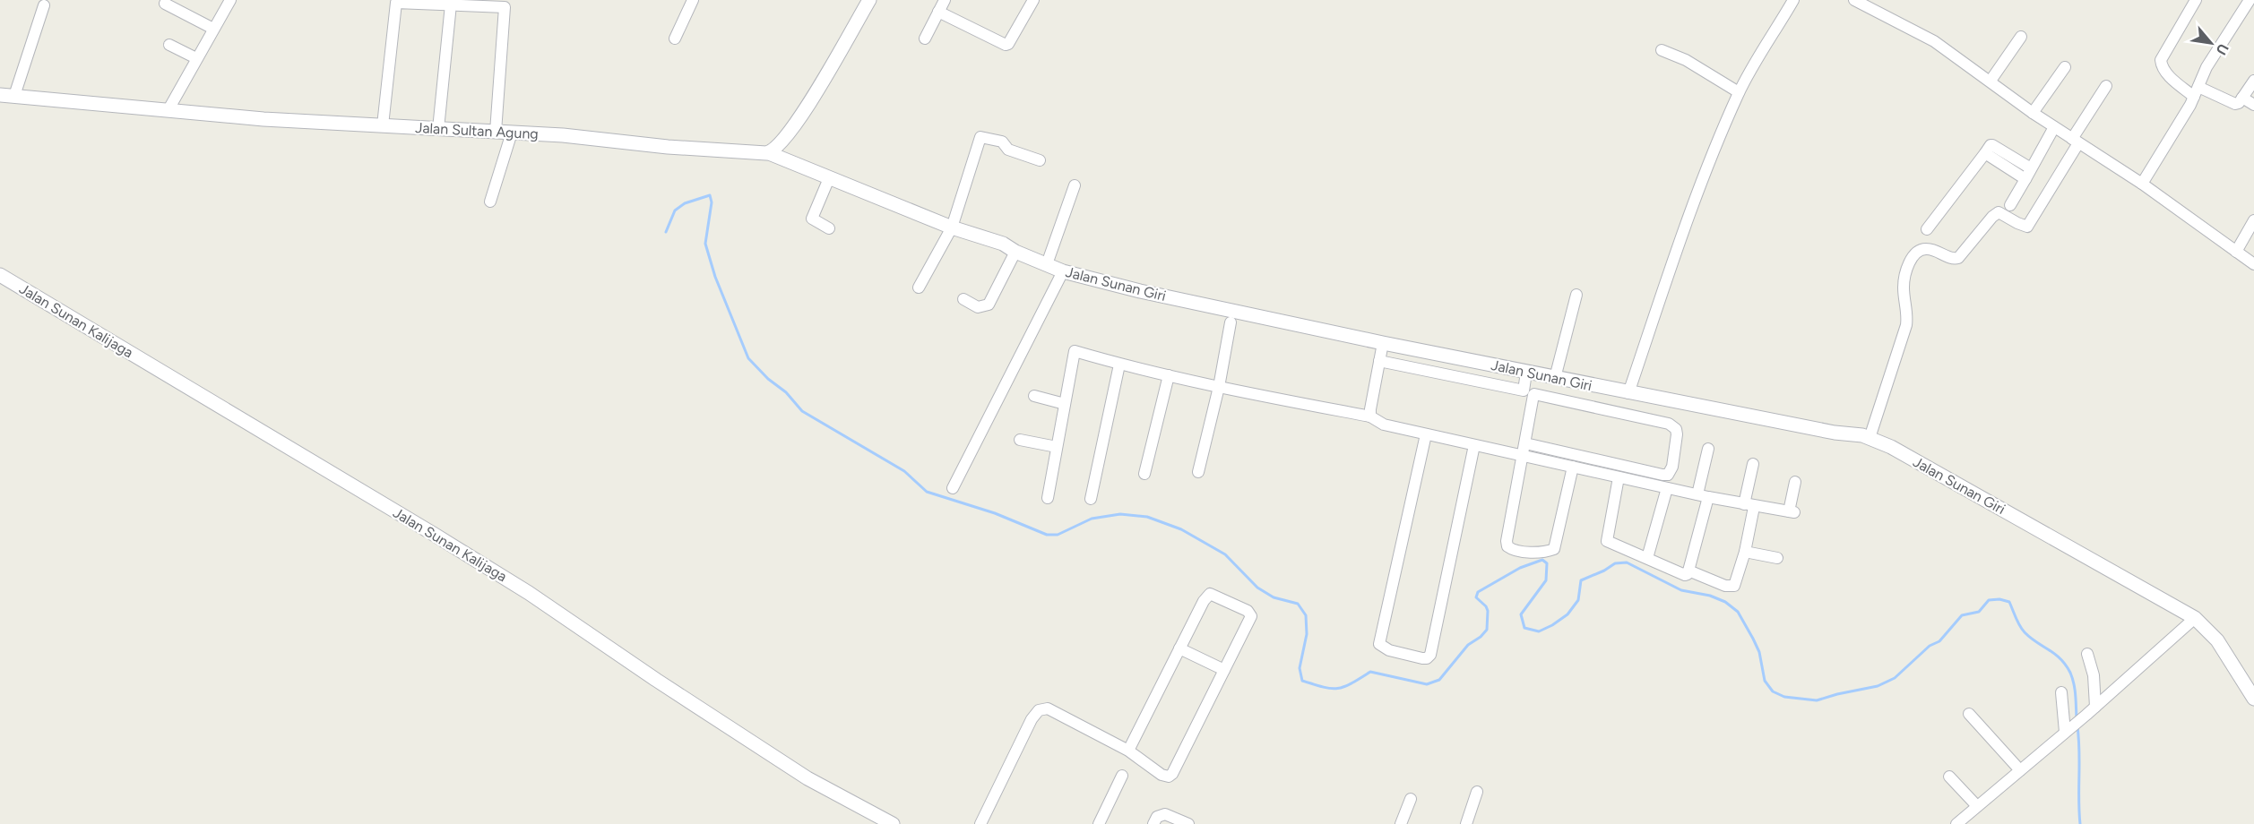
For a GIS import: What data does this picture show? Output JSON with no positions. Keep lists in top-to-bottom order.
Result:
{
  "streets": {
    "street": ["Jalan Sultan Agung", "Jalan Sunan Giri", "Jalan Sunan Kalijaga"]
  },
  "crossings": [
    ["Jalan Sultan Agung", "Jalan Sunan Giri"]
  ],
  "north": "bottom right"
}
